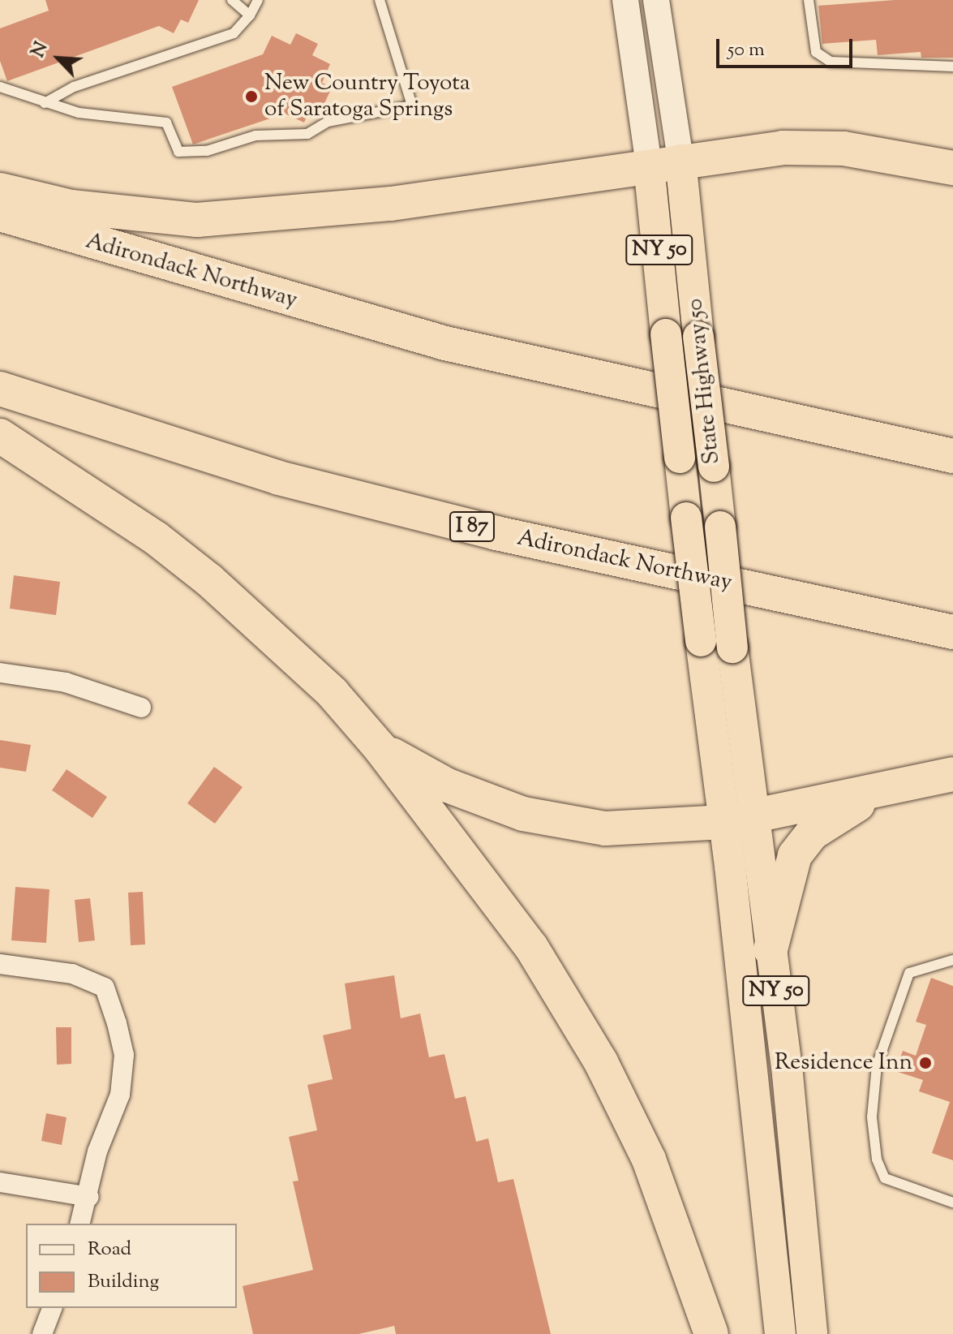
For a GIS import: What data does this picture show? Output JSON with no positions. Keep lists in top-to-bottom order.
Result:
{
  "streets": {
    "highway": [
      "NY 50",
      "Adirondack Northway",
      "State Highway 50",
      "I 87"
    ]
  },
  "crossings": [
    ["NY 50", "State Highway 50"]
  ],
  "places": ["New Country Toyota of Saratoga Springs", "Residence Inn"],
  "legend": ["Road", "Building"],
  "scale_bar": "50 m",
  "north": "top left"
}
